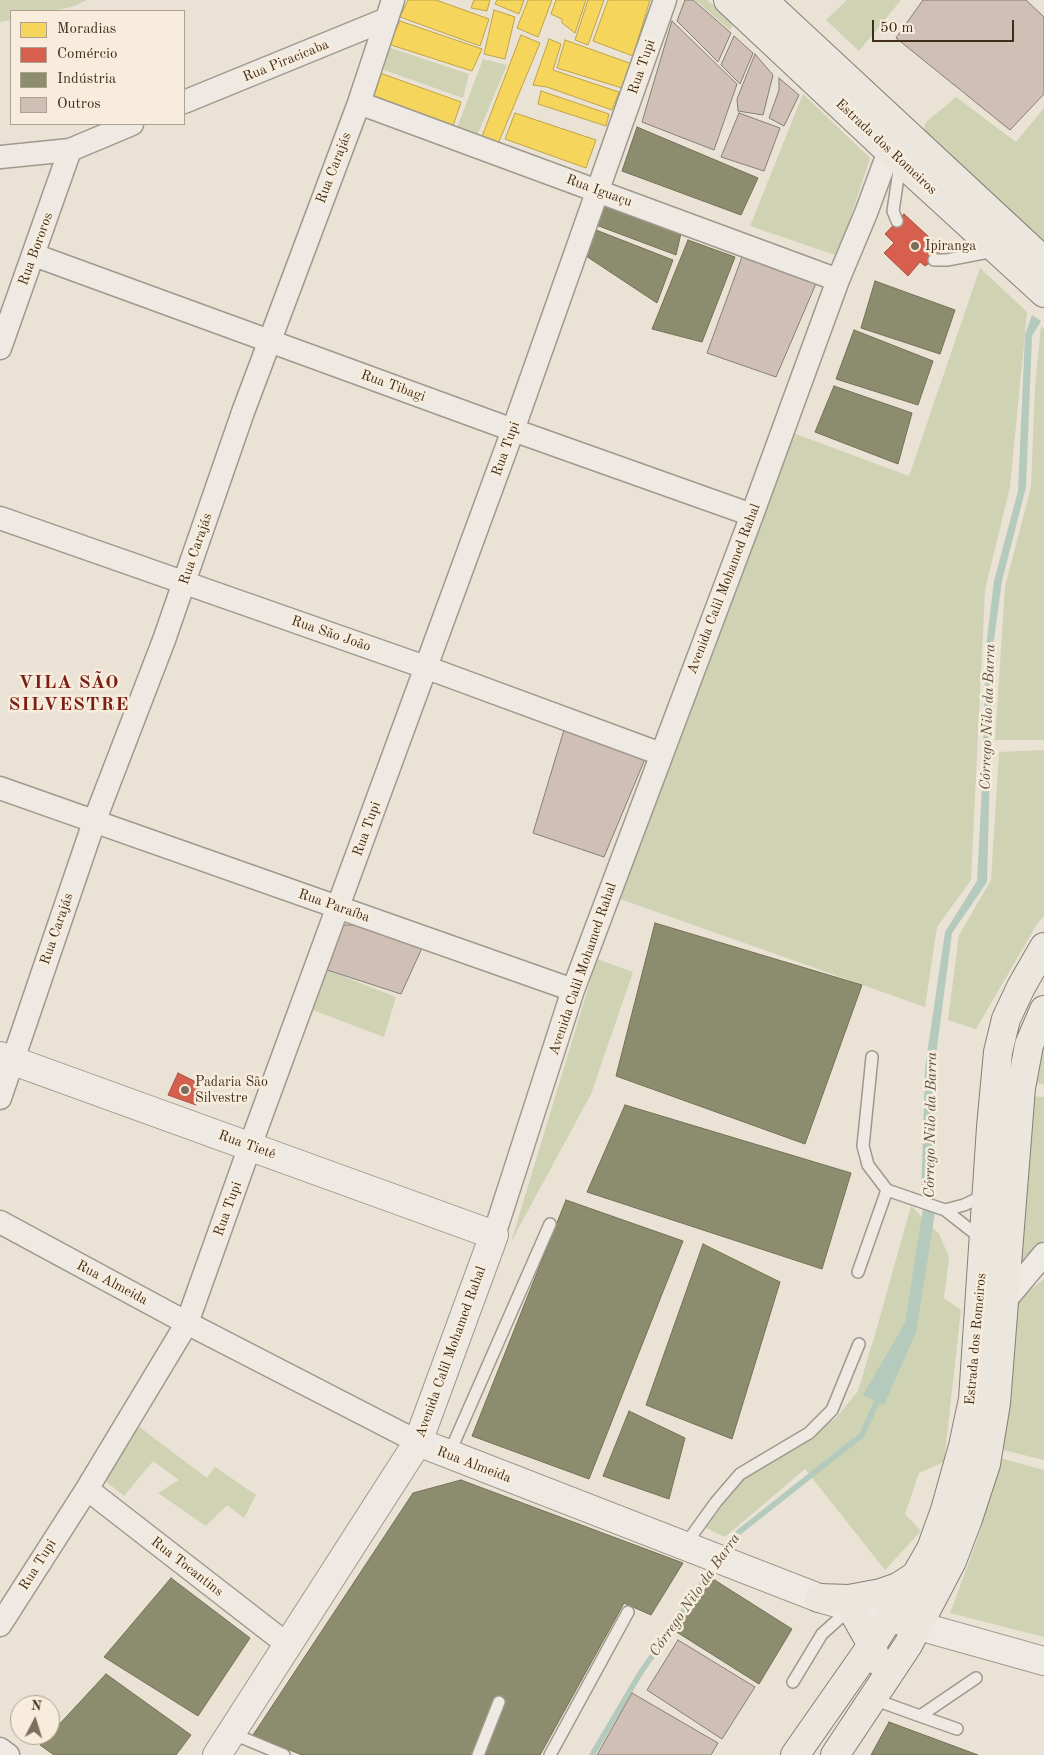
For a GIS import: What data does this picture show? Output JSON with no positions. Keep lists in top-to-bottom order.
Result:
{
  "streets": {
    "main road": ["Estrada dos Romeiros"],
    "street": [
      "Rua Piracicaba",
      "Rua Tupi",
      "Rua Carajás",
      "Rua Iguaçu",
      "Rua Bororos",
      "Rua Tibagi",
      "Avenida Calil Mohamed Rahal",
      "Rua São João",
      "Rua Paraíba",
      "Rua Tietê",
      "Rua Almeida",
      "Rua Tocantins"
    ]
  },
  "crossings": [
    ["Rua Piracicaba", "Rua Carajás"],
    ["Rua Tupi", "Rua Iguaçu"],
    ["Rua Tupi", "Rua Tibagi"],
    ["Rua Tupi", "Rua São João"],
    ["Rua Tupi", "Rua Paraíba"],
    ["Rua Tupi", "Rua Tietê"],
    ["Rua Tupi", "Rua Almeida"],
    ["Rua Tupi", "Rua Tocantins"],
    ["Estrada dos Romeiros", "Avenida Calil Mohamed Rahal"],
    ["Estrada dos Romeiros", "Rua Almeida"],
    ["Rua Carajás", "Rua Iguaçu"],
    ["Rua Carajás", "Rua Tibagi"],
    ["Rua Carajás", "Rua São João"],
    ["Rua Carajás", "Rua Paraíba"],
    ["Rua Carajás", "Rua Tietê"],
    ["Rua Iguaçu", "Avenida Calil Mohamed Rahal"],
    ["Rua Bororos", "Rua Tibagi"],
    ["Rua Tibagi", "Avenida Calil Mohamed Rahal"],
    ["Avenida Calil Mohamed Rahal", "Rua São João"],
    ["Avenida Calil Mohamed Rahal", "Rua Paraíba"],
    ["Avenida Calil Mohamed Rahal", "Rua Tietê"],
    ["Avenida Calil Mohamed Rahal", "Rua Almeida"],
    ["Avenida Calil Mohamed Rahal", "Rua Tocantins"]
  ],
  "districts": ["VILA SÃO SILVESTRE"],
  "water": ["Córrego Nilo da Barra"],
  "places": ["Ipiranga", "Padaria São Silvestre"],
  "legend": [
    "Moradias",
    "Comércio",
    "Indústria",
    "Outros"
  ],
  "scale_bar": "50 m",
  "north": "top"
}
